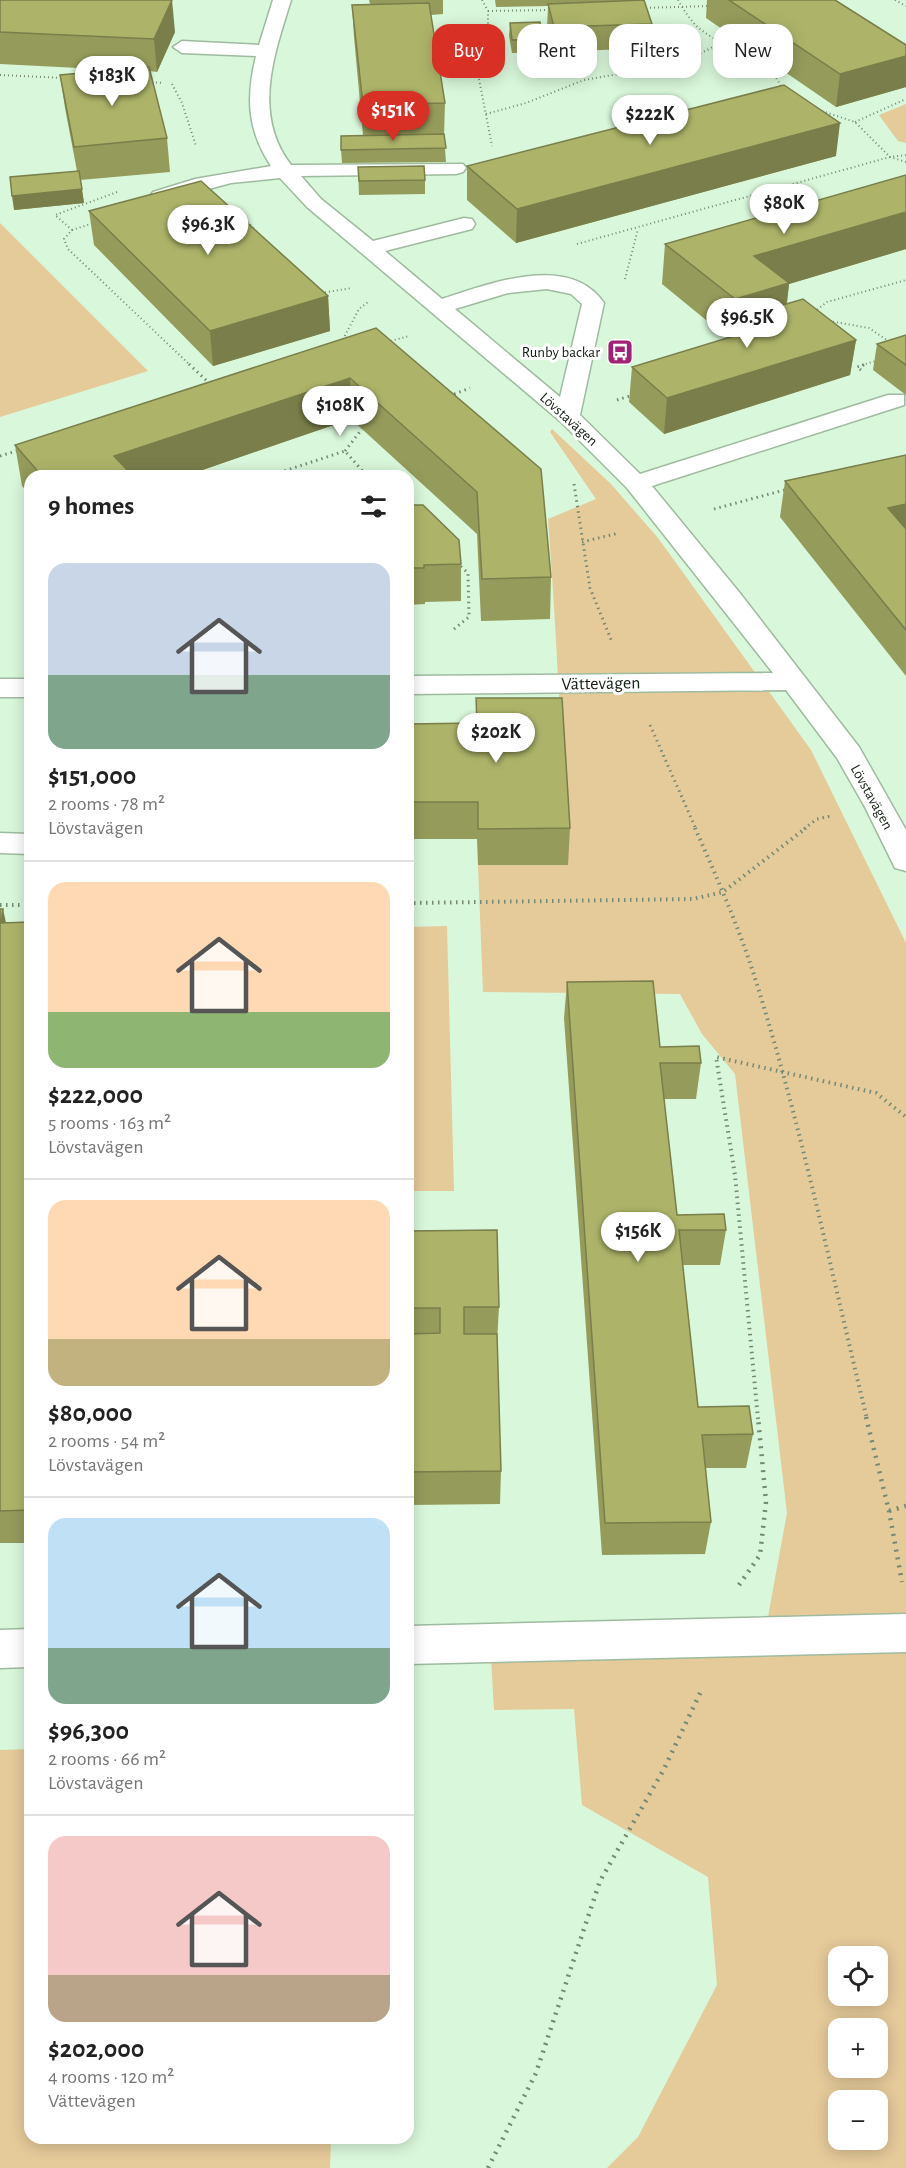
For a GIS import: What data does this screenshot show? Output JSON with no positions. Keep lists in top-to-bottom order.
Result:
{
  "streets": {
    "street": ["Lövstavägen", "Vättevägen"]
  },
  "crossings": [
    ["Lövstavägen", "Vättevägen"]
  ],
  "places": {
    "bus stop": ["Runby backar"]
  },
  "page": {
    "chip": [
      "Buy",
      "Rent",
      "Filters",
      "New"
    ],
    "price": [
      "$183K",
      "$151K",
      "$222K",
      "$80K",
      "$96.3K",
      "$96.5K",
      "$108K",
      "$202K",
      "$156K"
    ],
    "heading": "9 homes",
    "list": [
      {
        "name": "$151,000",
        "note": "2 rooms · 78 m² · Lövstavägen"
      },
      {
        "name": "$222,000",
        "note": "5 rooms · 163 m² · Lövstavägen"
      },
      {
        "name": "$80,000",
        "note": "2 rooms · 54 m² · Lövstavägen"
      },
      {
        "name": "$96,300",
        "note": "2 rooms · 66 m² · Lövstavägen"
      },
      {
        "name": "$202,000",
        "note": "4 rooms · 120 m² · Vättevägen"
      }
    ],
    "map_buttons": ["+", "−"]
  }
}
